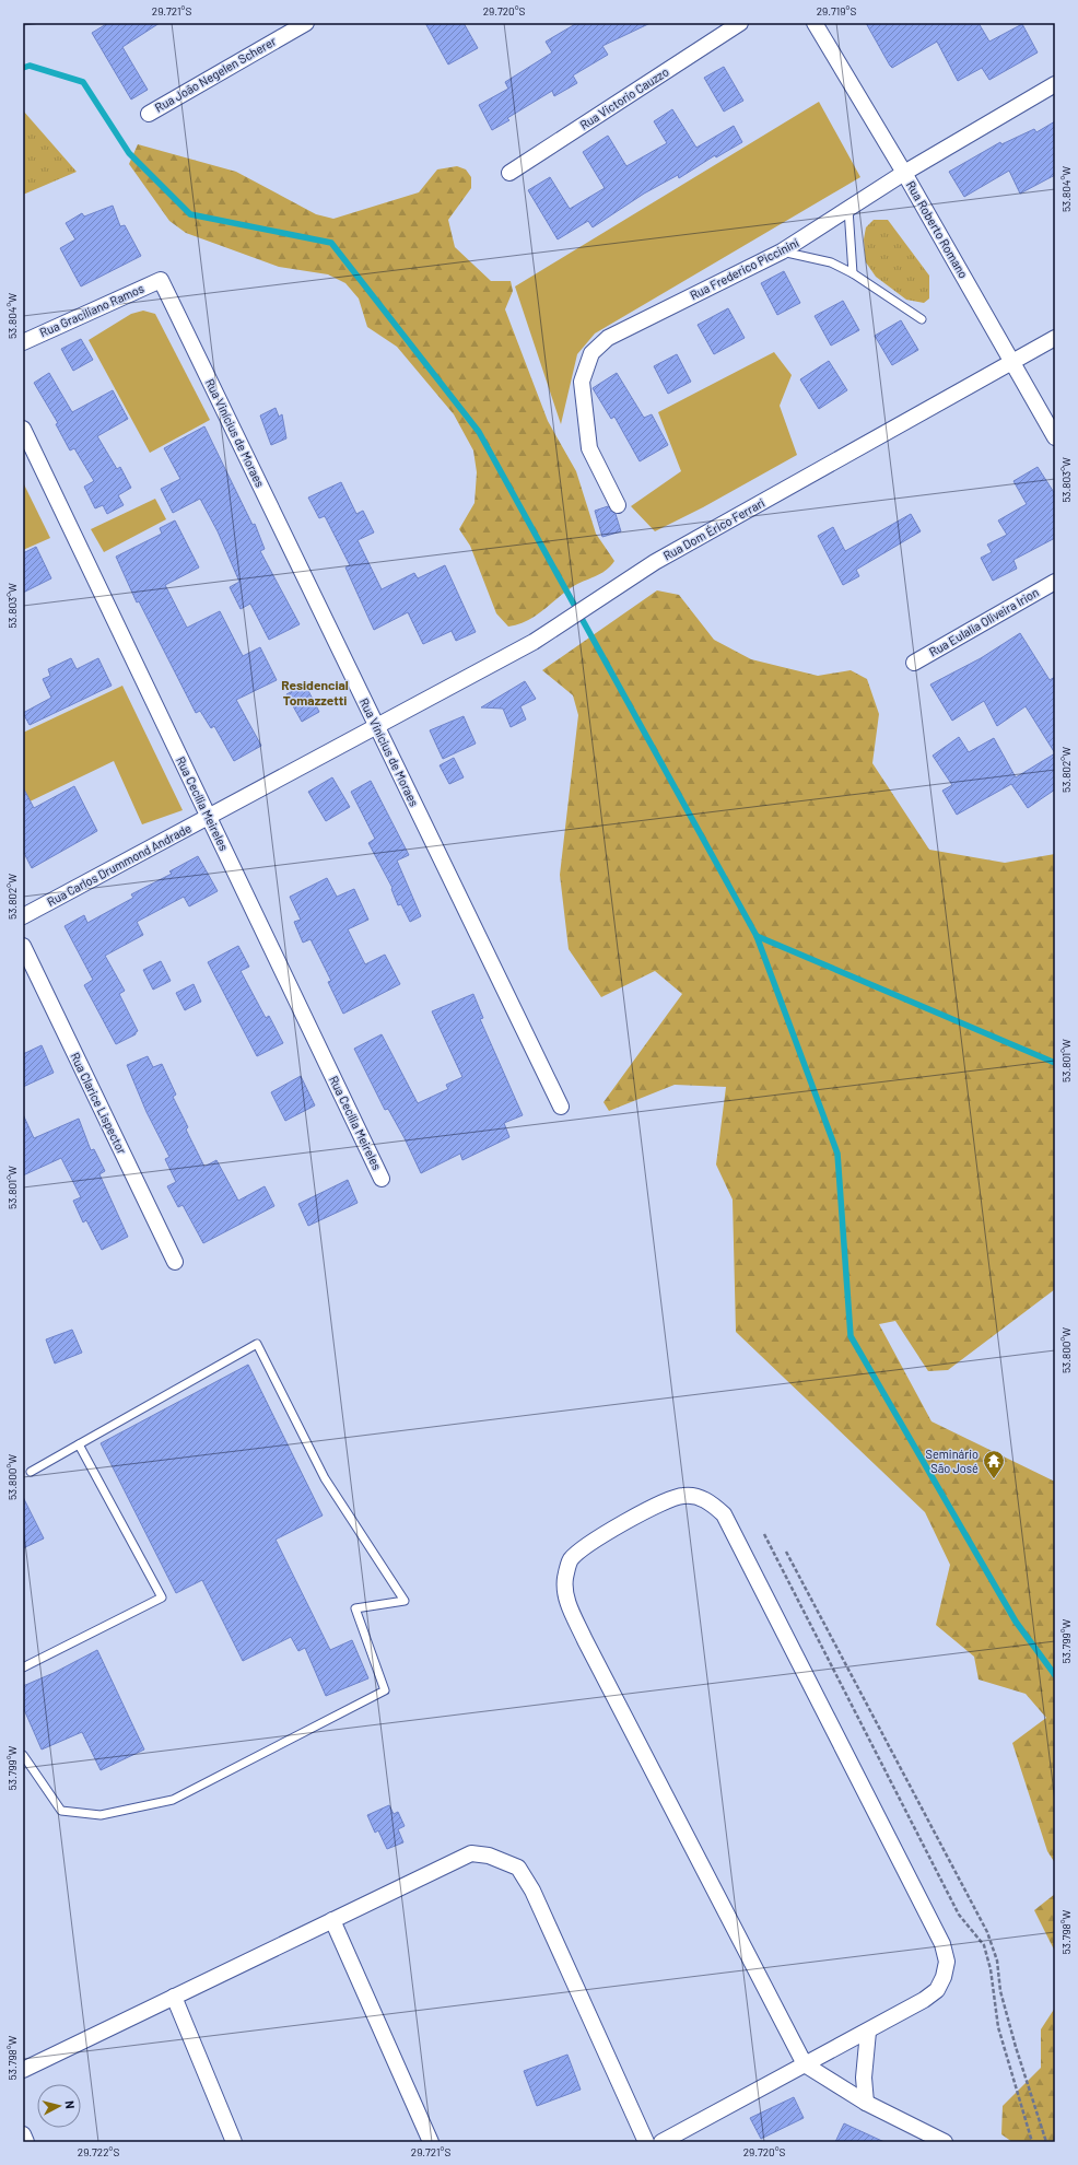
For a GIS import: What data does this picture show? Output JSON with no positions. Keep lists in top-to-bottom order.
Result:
{
  "streets": {
    "street": [
      "Rua João Negelen Scherer",
      "Rua Victorio Cauzzo",
      "Rua Roberto Romano",
      "Rua Frederico Piccinini",
      "Rua Graciliano Ramos",
      "Rua Vinícius de Moraes",
      "Rua Dom Érico Ferrari",
      "Rua Eulalia Oliveira Irion",
      "Rua Cecília Meireles",
      "Rua Carlos Drummond Andrade",
      "Rua Clarice Lispector"
    ]
  },
  "crossings": [
    ["Rua Roberto Romano", "Rua Frederico Piccinini"],
    ["Rua Roberto Romano", "Rua Dom Érico Ferrari"],
    ["Rua Graciliano Ramos", "Rua Vinícius de Moraes"],
    ["Rua Vinícius de Moraes", "Rua Dom Érico Ferrari"],
    ["Rua Vinícius de Moraes", "Rua Carlos Drummond Andrade"],
    ["Rua Dom Érico Ferrari", "Rua Carlos Drummond Andrade"],
    ["Rua Cecília Meireles", "Rua Carlos Drummond Andrade"]
  ],
  "districts": ["Residencial Tomazzetti"],
  "places": {
    "temple": ["Seminário São José"]
  },
  "north": "right",
  "coordinates": [
    "29.721°S",
    "29.720°S",
    "29.719°S",
    "53.804°W",
    "53.803°W",
    "53.802°W",
    "53.801°W",
    "53.800°W",
    "53.799°W",
    "53.798°W",
    "29.722°S"
  ]
}
